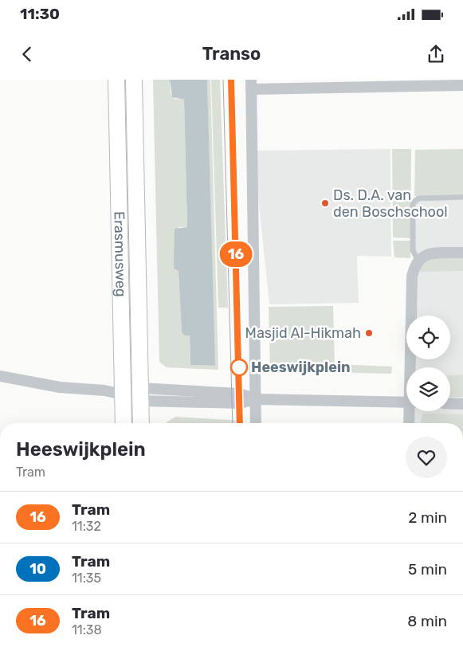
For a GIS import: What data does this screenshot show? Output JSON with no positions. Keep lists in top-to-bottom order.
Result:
{
  "streets": {
    "main road": ["Erasmusweg"]
  },
  "places": ["Ds. D.A. van den Boschschool", "Masjid Al-Hikmah", "Heeswijkplein"],
  "lines": ["tram line 16"],
  "page": {
    "status": "11:30",
    "header": "Transo",
    "on_map": "16",
    "heading": ["Heeswijkplein", "Tram"],
    "list": [
      {
        "mark": "16",
        "name": "Tram",
        "note": "11:32",
        "value": "2 min"
      },
      {
        "mark": "10",
        "name": "Tram",
        "note": "11:35",
        "value": "5 min"
      },
      {
        "mark": "16",
        "name": "Tram",
        "note": "11:38",
        "value": "8 min"
      }
    ]
  }
}
